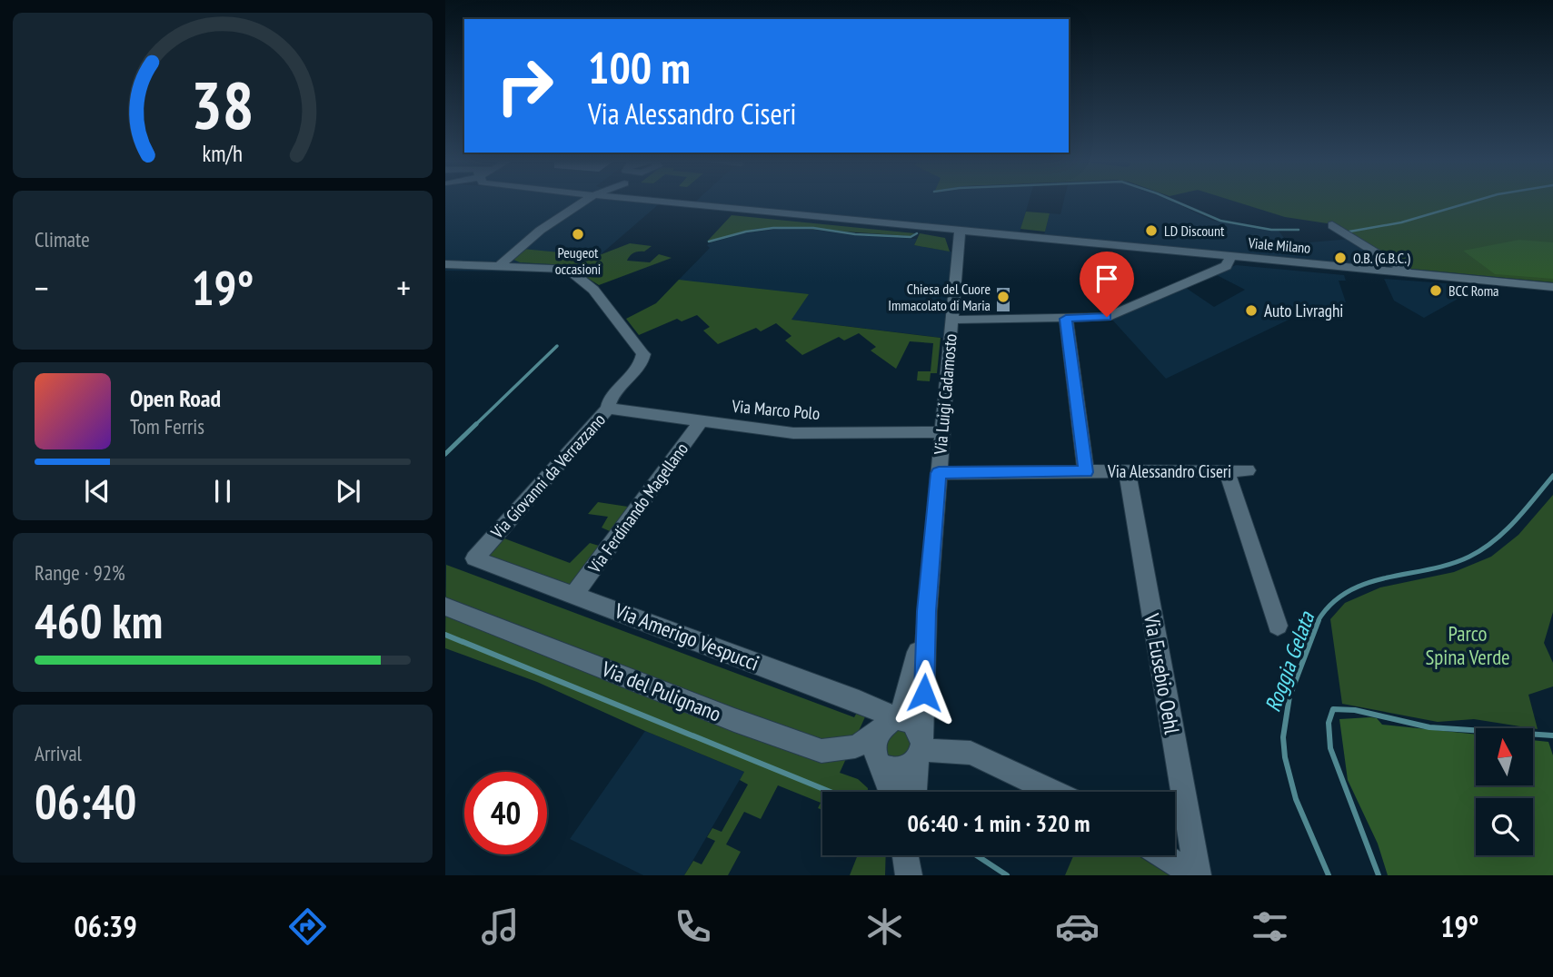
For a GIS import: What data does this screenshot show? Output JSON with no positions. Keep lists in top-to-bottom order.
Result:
{
  "streets": {
    "street": [
      "Viale Milano",
      "Via Luigi Cadamosto",
      "Via Marco Polo",
      "Via Alessandro Ciseri",
      "Via Giovanni da Verrazzano",
      "Via Ferdinando Magellano",
      "Via Amerigo Vespucci",
      "Via Eusebio Oehl",
      "Via del Pulignano"
    ]
  },
  "crossings": [
    ["Viale Milano", "Via Luigi Cadamosto"],
    ["Via Luigi Cadamosto", "Via Marco Polo"],
    ["Via Luigi Cadamosto", "Via Alessandro Ciseri"],
    ["Via Luigi Cadamosto", "Via Amerigo Vespucci"],
    ["Via Luigi Cadamosto", "Via del Pulignano"],
    ["Via Marco Polo", "Via Giovanni da Verrazzano"],
    ["Via Marco Polo", "Via Ferdinando Magellano"],
    ["Via Alessandro Ciseri", "Via Eusebio Oehl"],
    ["Via Giovanni da Verrazzano", "Via Amerigo Vespucci"],
    ["Via Ferdinando Magellano", "Via Amerigo Vespucci"],
    ["Via Amerigo Vespucci", "Via del Pulignano"]
  ],
  "water": ["Roggia Gelata"],
  "parks": ["Parco Spina Verde"],
  "places": [
    "LD Discount",
    "Peugeot occasioni",
    "O.B. (G.B.C.)",
    "BCC Roma",
    "Chiesa del Cuore Immacolato di Maria",
    "Auto Livraghi"
  ],
  "north": "top",
  "page": {
    "turn": ["100 m", "Via Alessandro Ciseri"],
    "tile": [
      "Climate",
      ["Range · 92%", "460 km"],
      ["Arrival", "06:40"]
    ],
    "heat": ["−", "19°", "+"],
    "song": ["Open Road", "Tom Ferris"],
    "limit": "40",
    "trip": "06:40 · 1 min · 320 m",
    "tabs": ["06:39", "19°"],
    "gauge": ["38", "km/h"]
  }
}
